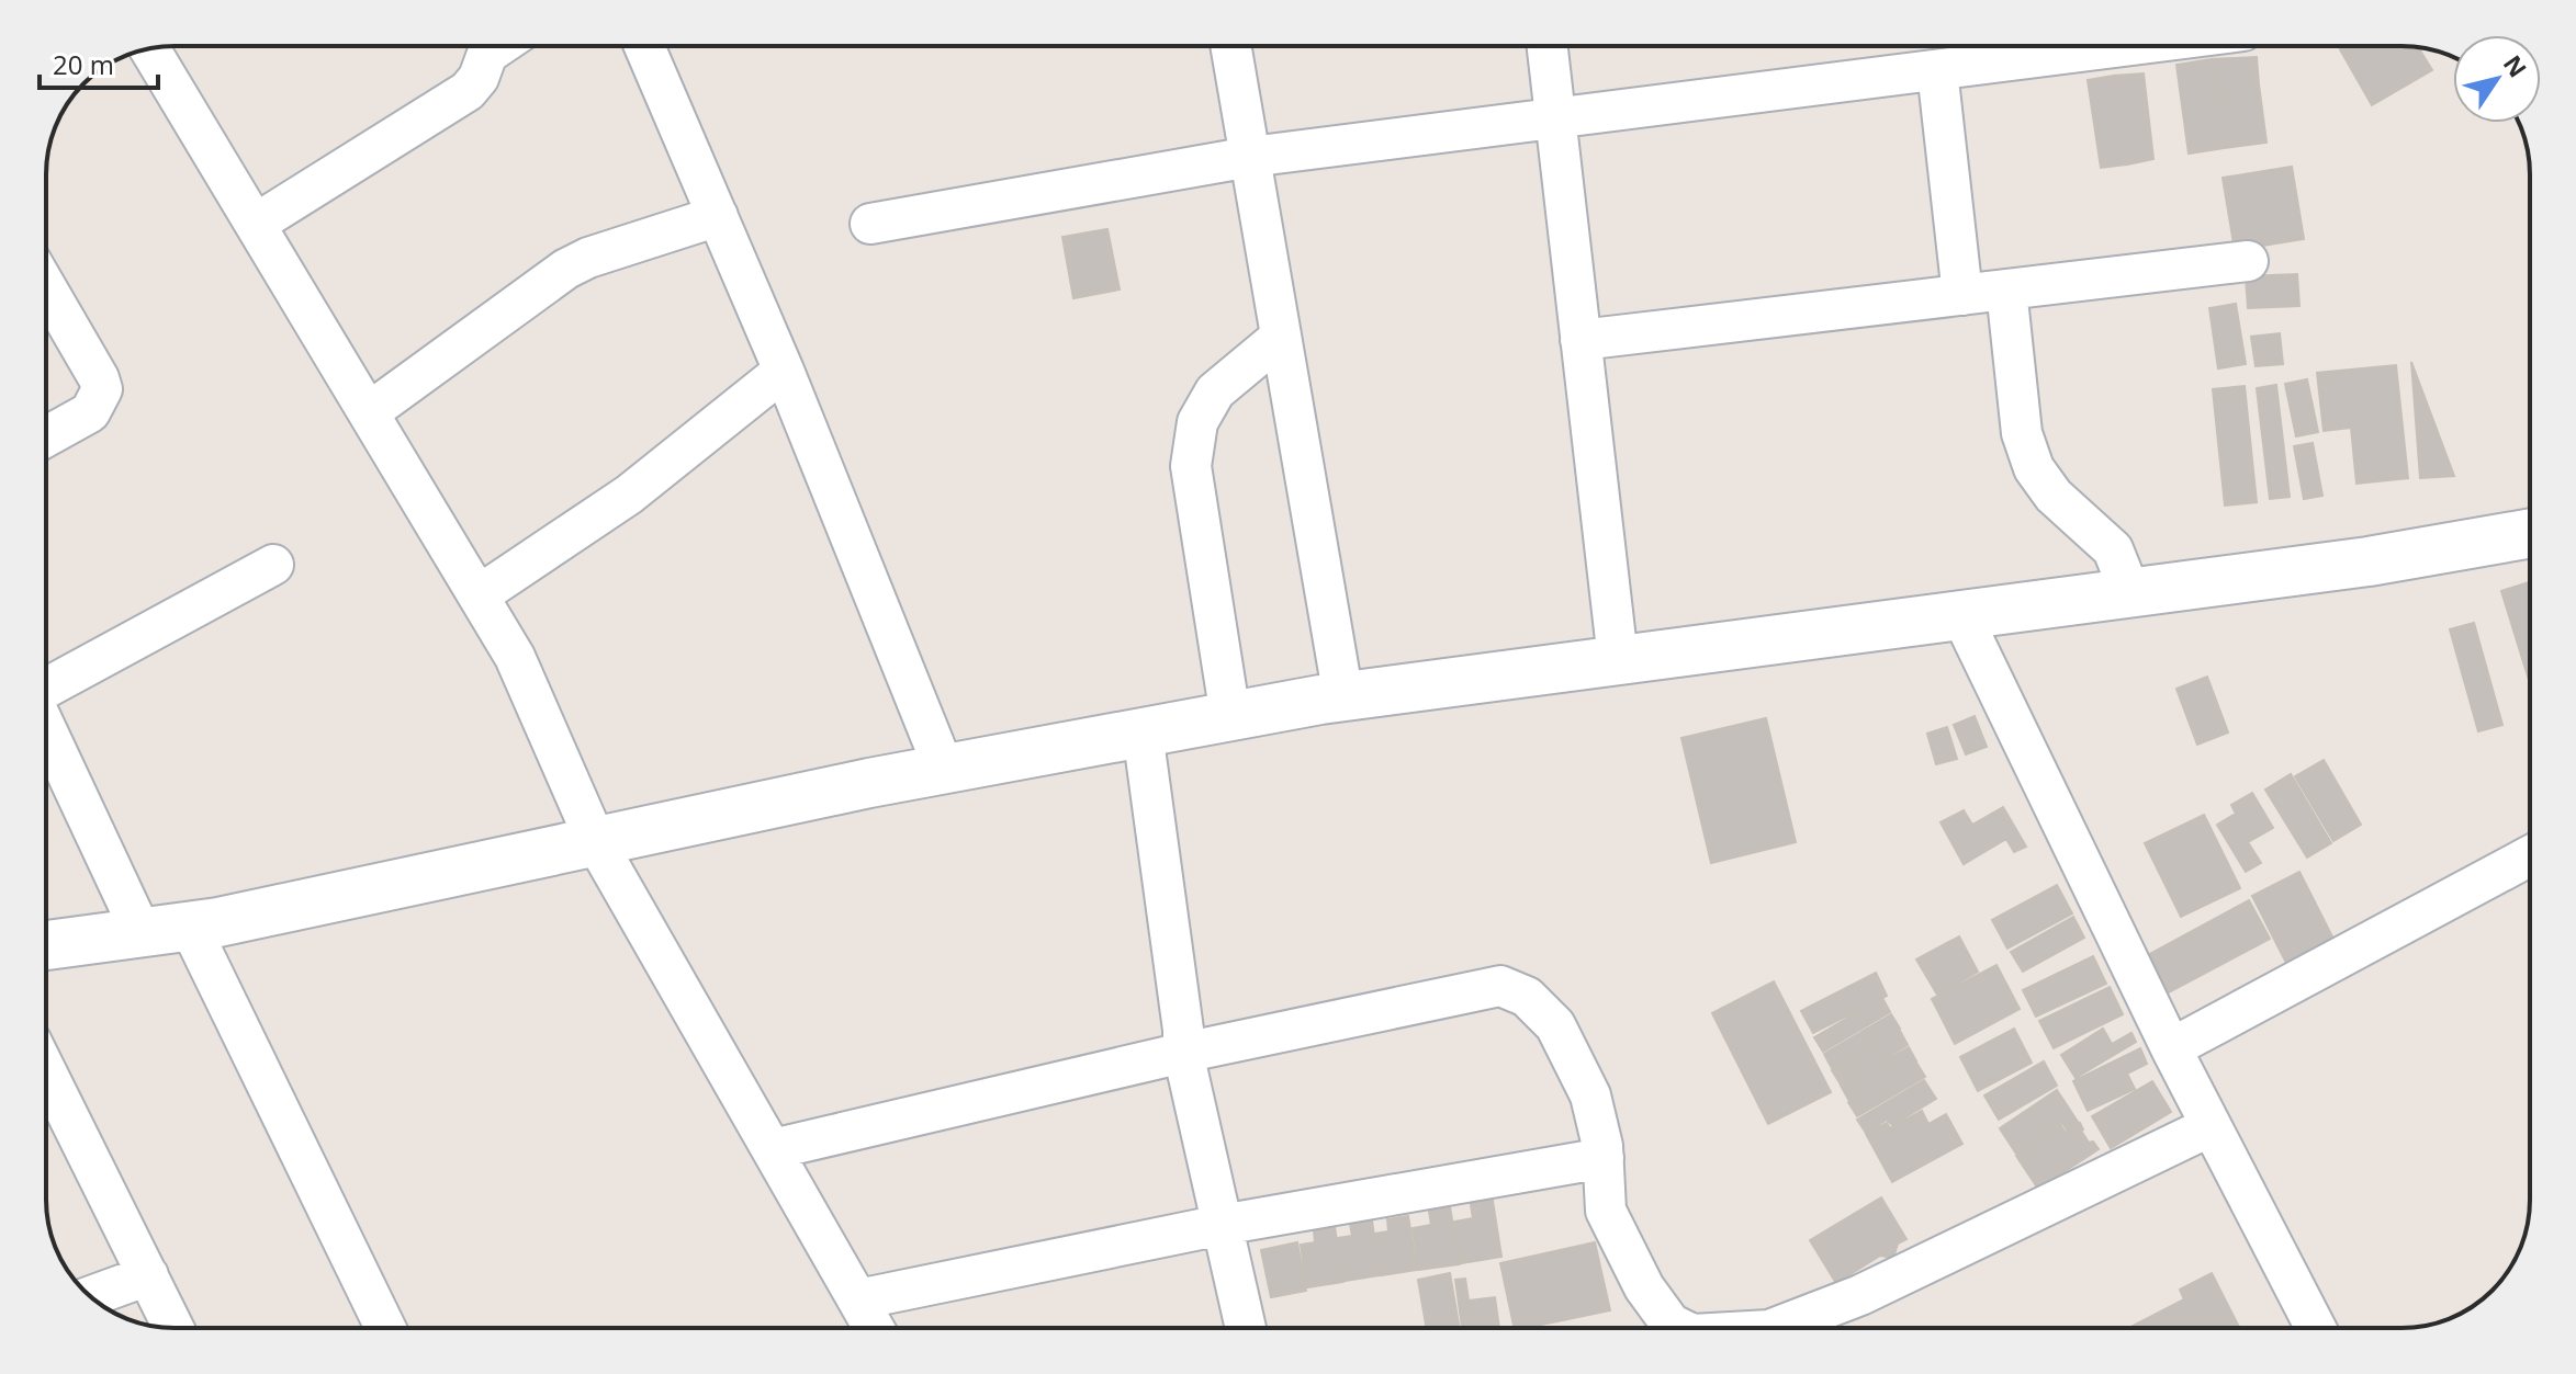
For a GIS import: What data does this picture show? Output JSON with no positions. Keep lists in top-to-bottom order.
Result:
{
  "scale_bar": "20 m",
  "north": "top right"
}
